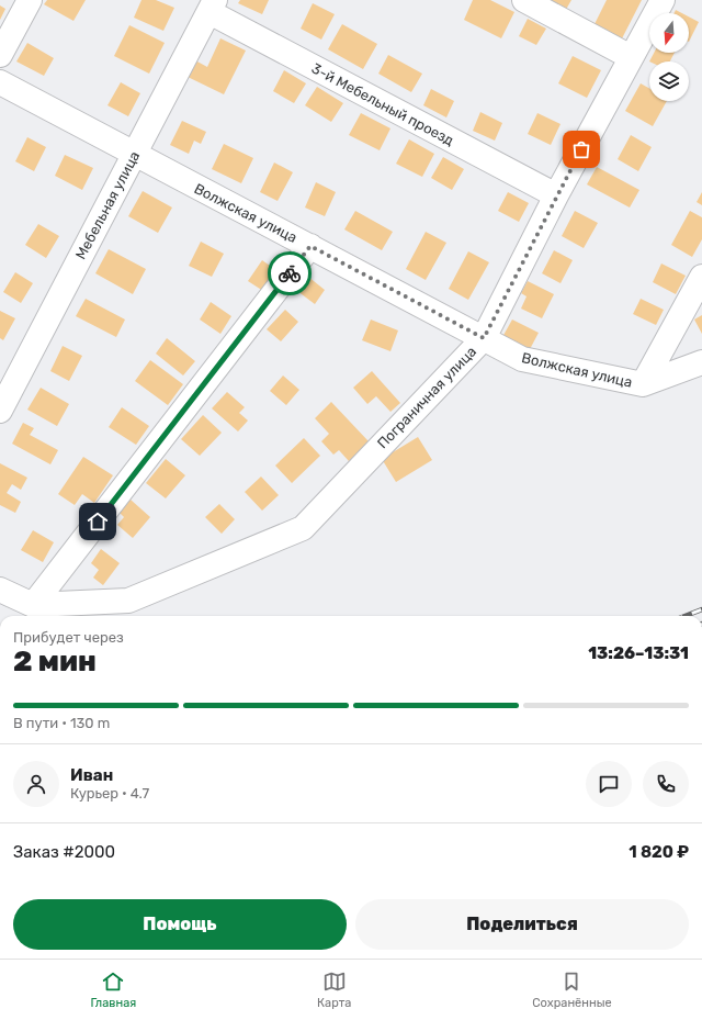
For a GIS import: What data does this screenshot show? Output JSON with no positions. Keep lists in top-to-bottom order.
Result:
{
  "streets": {
    "street": [
      "3-й Мебельный проезд",
      "Мебельная улица",
      "Волжская улица",
      "Пограничная улица"
    ]
  },
  "crossings": [
    ["3-й Мебельный проезд", "Мебельная улица"],
    ["3-й Мебельный проезд", "Пограничная улица"],
    ["Мебельная улица", "Волжская улица"],
    ["Волжская улица", "Пограничная улица"]
  ],
  "north": "bottom",
  "page": {
    "heading": ["2 мин", "Прибудет через", "13:26–13:31"],
    "panel": [
      "Иван",
      "Курьер · 4.7",
      "Заказ #2000",
      "1 820 ₽"
    ],
    "bar": "В пути · 130 m",
    "buttons": ["Помощь", "Поделиться"],
    "tabs": ["Главная", "Карта", "Сохранённые"]
  }
}
